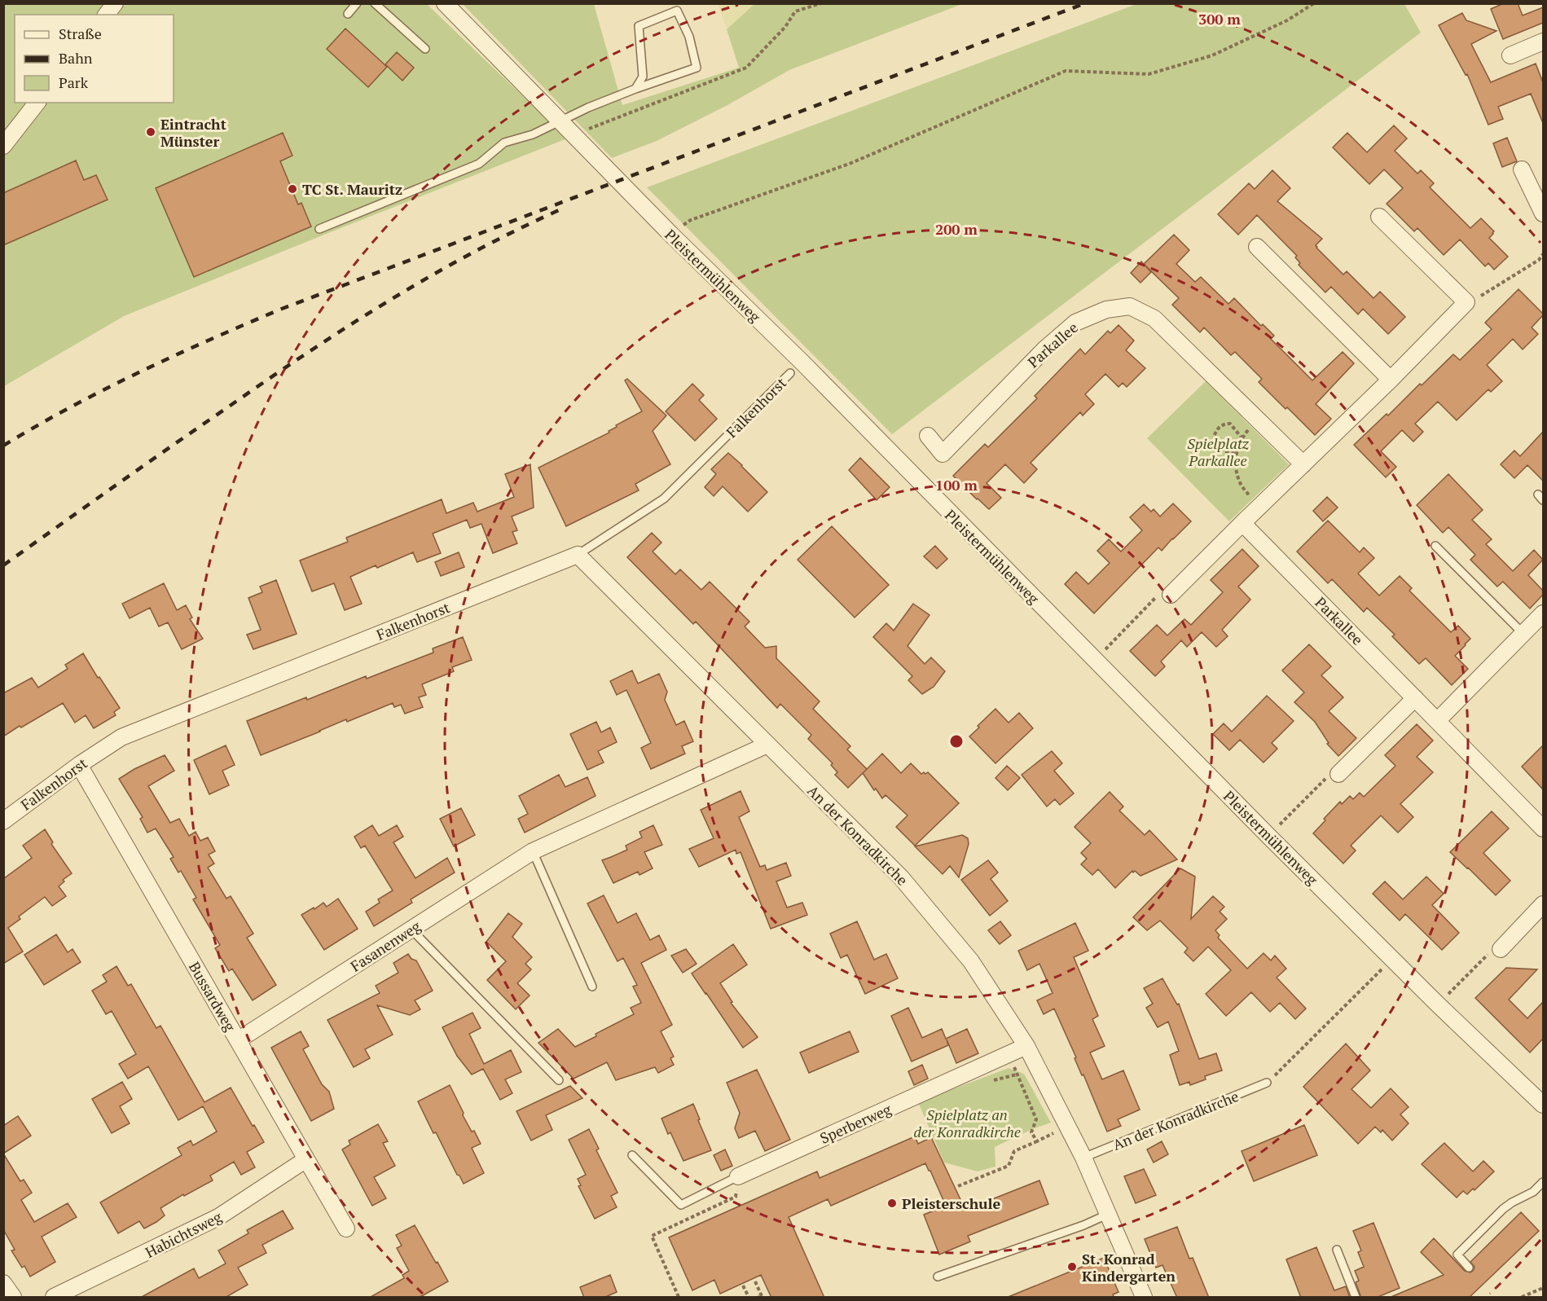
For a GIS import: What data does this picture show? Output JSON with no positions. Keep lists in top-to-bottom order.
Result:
{
  "streets": {
    "street": [
      "Pleistermühlenweg",
      "Parkallee",
      "Falkenhorst",
      "An der Konradkirche",
      "Fasanenweg",
      "Bussardweg",
      "Sperberweg",
      "Habichtsweg"
    ]
  },
  "crossings": [
    ["Falkenhorst", "An der Konradkirche"],
    ["Falkenhorst", "Bussardweg"],
    ["An der Konradkirche", "Fasanenweg"],
    ["An der Konradkirche", "Sperberweg"],
    ["Fasanenweg", "Bussardweg"],
    ["Bussardweg", "Habichtsweg"]
  ],
  "parks": ["Spielplatz Parkallee", "Spielplatz an der Konradkirche"],
  "places": [
    "Eintracht Münster",
    "TC St. Mauritz",
    "Pleisterschule",
    "St. Konrad Kindergarten"
  ],
  "legend": ["Straße", "Bahn", "Park"],
  "rings": ["300 m", "200 m", "100 m"]
}
